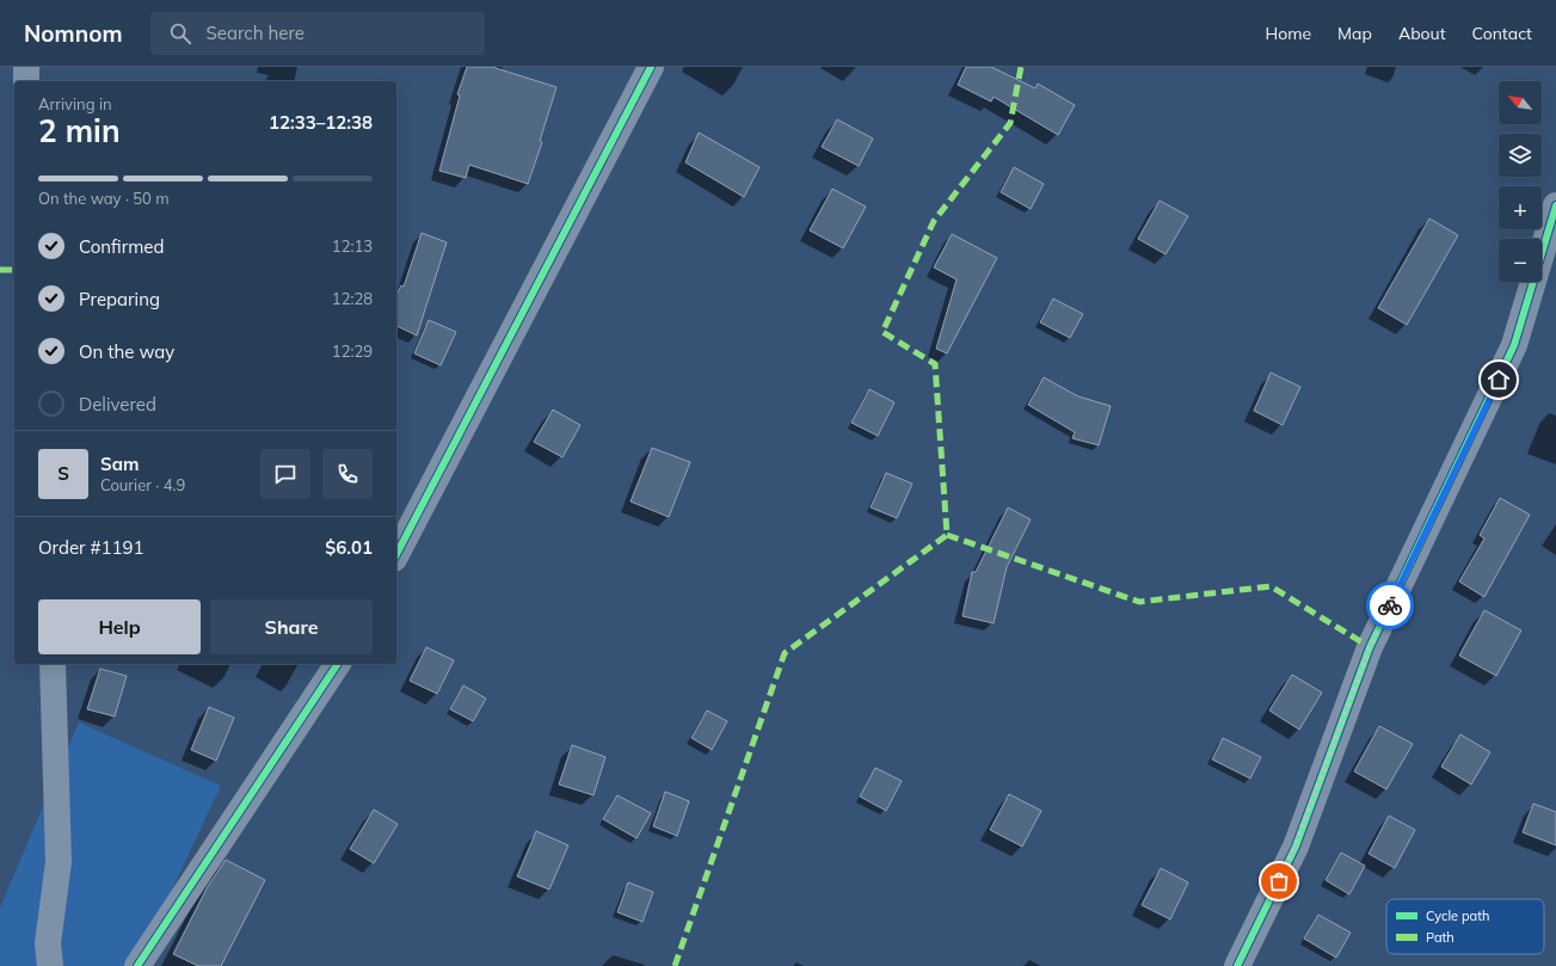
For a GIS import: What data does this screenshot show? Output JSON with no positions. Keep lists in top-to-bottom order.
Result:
{
  "legend": ["Cycle path", "Path"],
  "north": "top left",
  "page": {
    "header": "Nomnom",
    "search": "Search here",
    "nav": [
      "Home",
      "Map",
      "About",
      "Contact"
    ],
    "map_buttons": ["+", "−"],
    "heading": ["2 min", "Arriving in", "12:33–12:38"],
    "panel": [
      "Sam",
      "Courier · 4.9",
      "Order #1191",
      "$6.01"
    ],
    "bar": "On the way · 50 m",
    "list": [
      ["Confirmed", "12:13"],
      ["Preparing", "12:28"],
      ["On the way", "12:29"],
      "Delivered"
    ],
    "round": "S",
    "buttons": ["Help", "Share"]
  }
}
